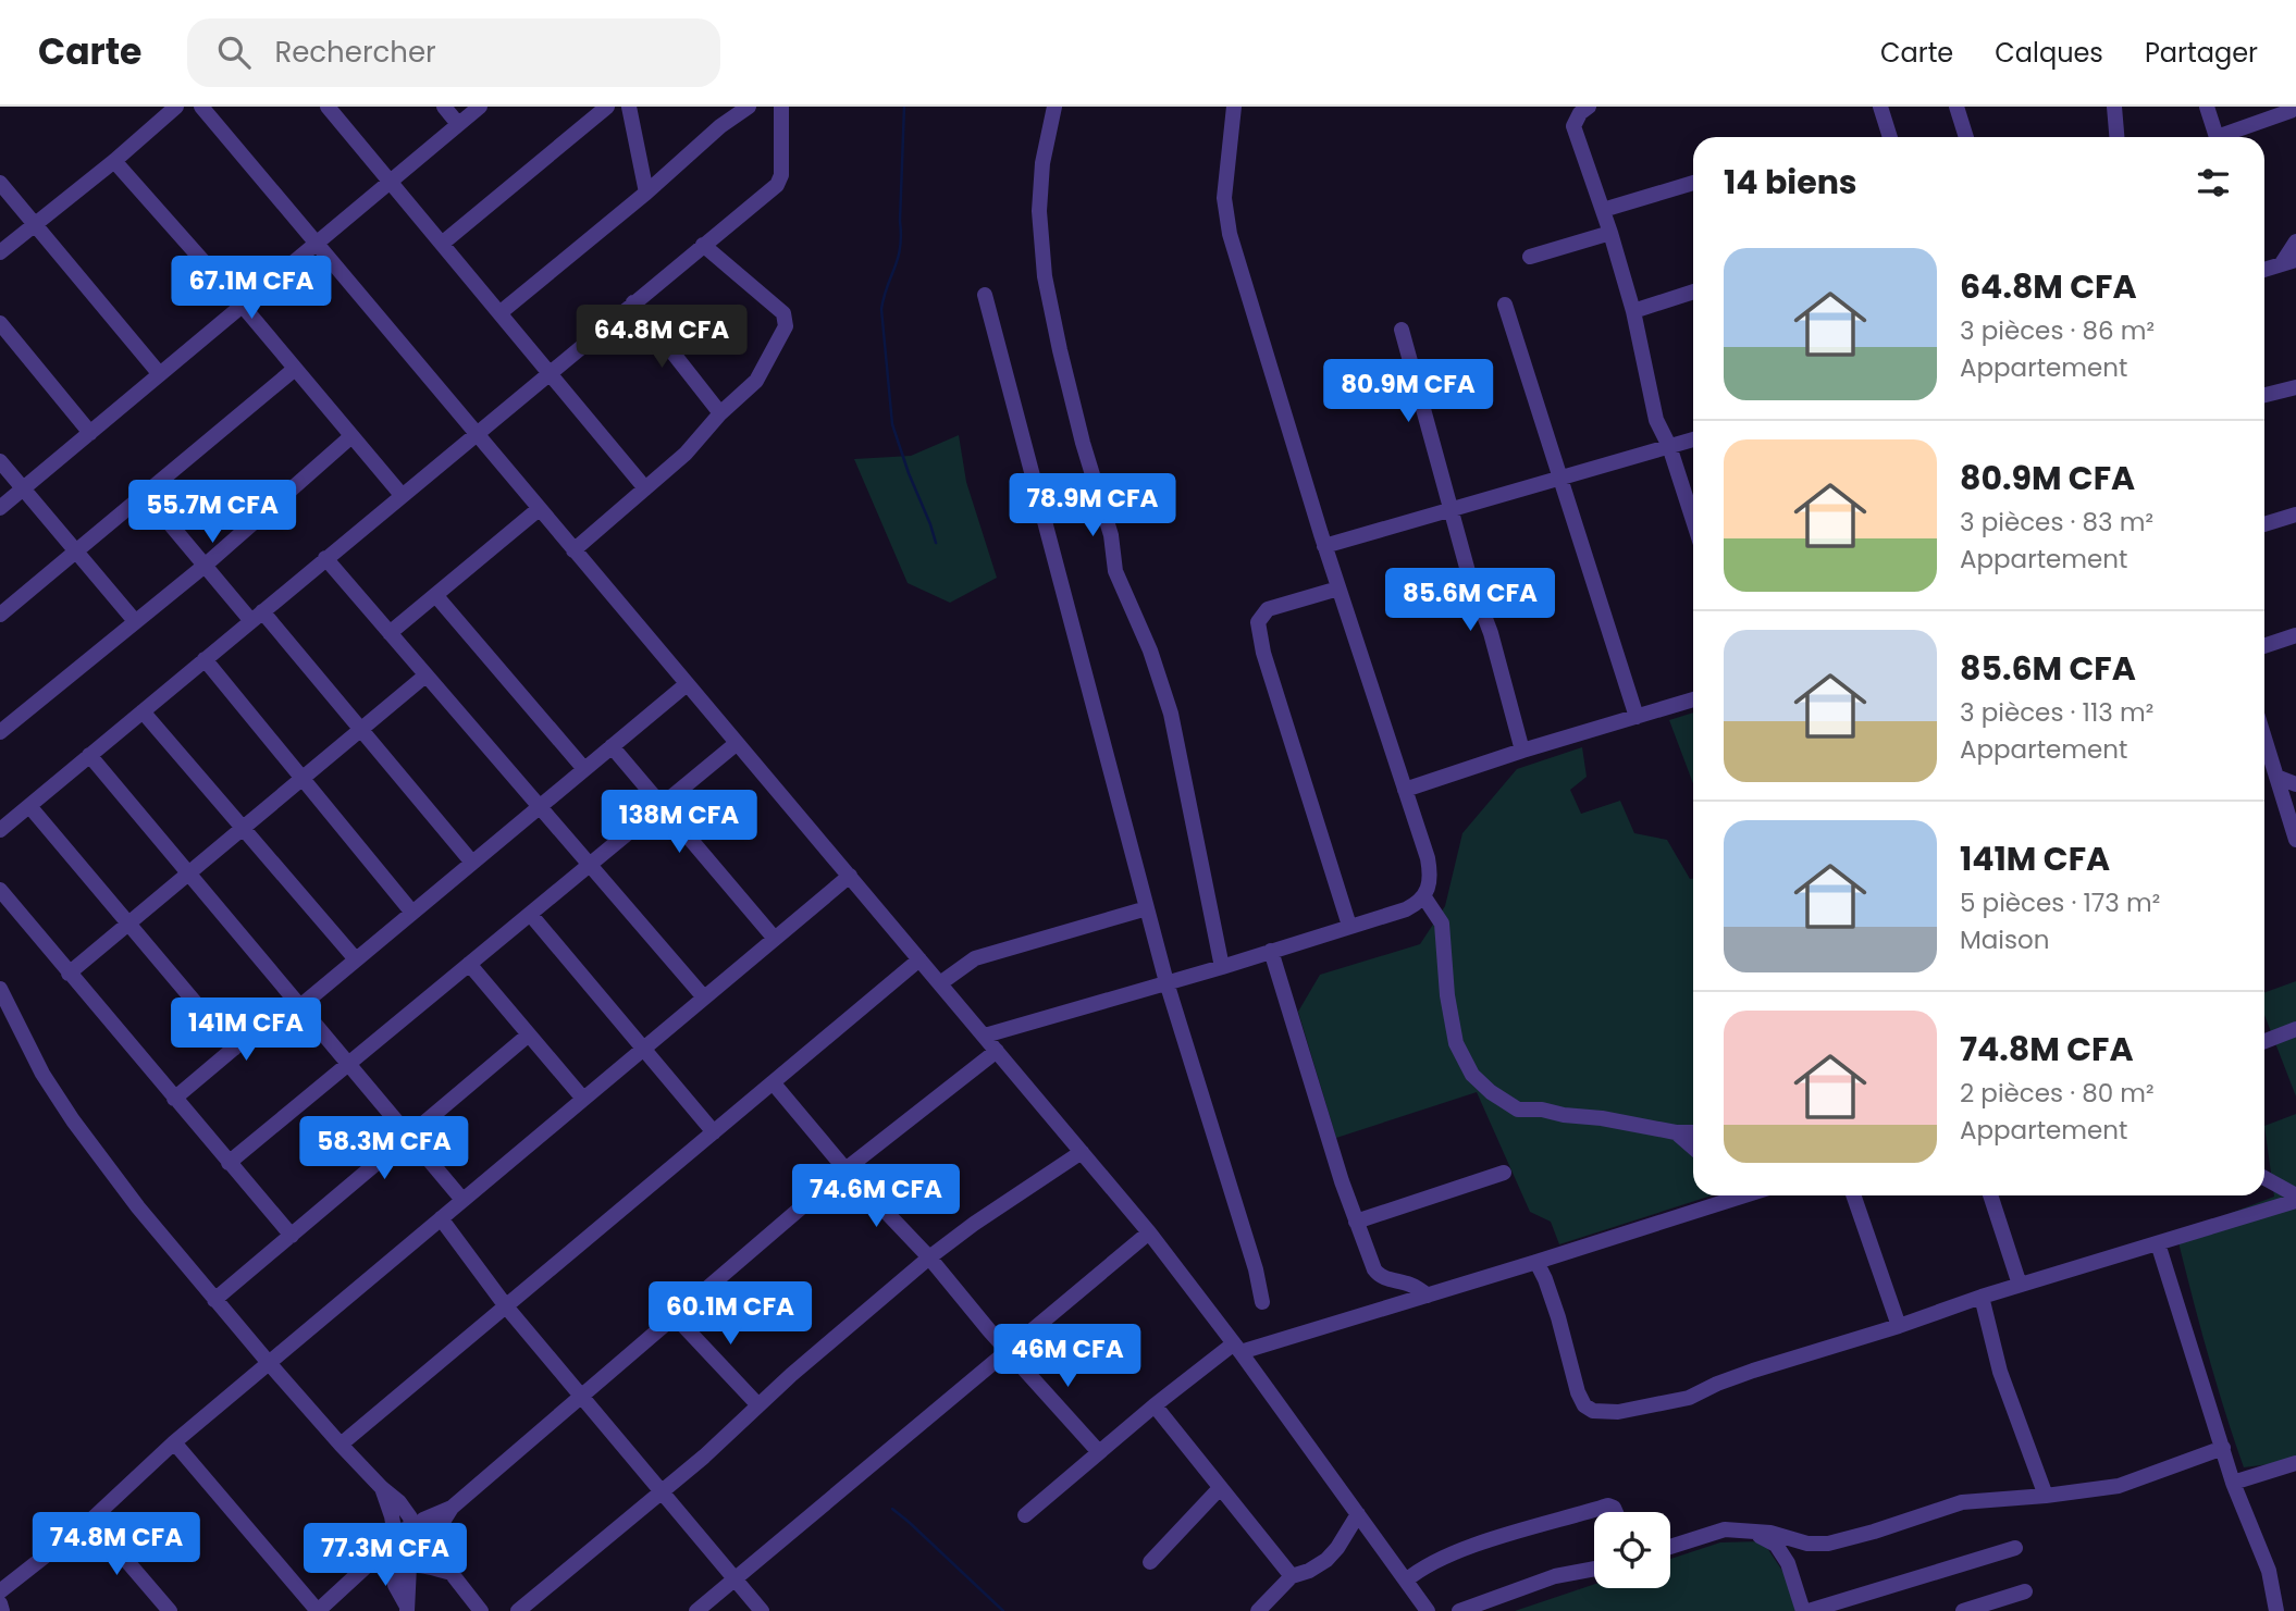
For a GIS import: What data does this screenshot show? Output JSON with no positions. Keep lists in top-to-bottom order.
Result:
{
  "page": {
    "header": "Carte",
    "search": "Rechercher",
    "nav": ["Carte", "Calques", "Partager"],
    "heading": "14 biens",
    "list": [
      {
        "name": "64.8M CFA",
        "note": "3 pièces · 86 m² · Appartement"
      },
      {
        "name": "80.9M CFA",
        "note": "3 pièces · 83 m² · Appartement"
      },
      {
        "name": "85.6M CFA",
        "note": "3 pièces · 113 m² · Appartement"
      },
      {
        "name": "141M CFA",
        "note": "5 pièces · 173 m² · Maison"
      },
      {
        "name": "74.8M CFA",
        "note": "2 pièces · 80 m² · Appartement"
      }
    ],
    "price": [
      "67.1M CFA",
      "64.8M CFA",
      "80.9M CFA",
      "78.9M CFA",
      "55.7M CFA",
      "85.6M CFA",
      "138M CFA",
      "141M CFA",
      "58.3M CFA",
      "74.6M CFA",
      "60.1M CFA",
      "46M CFA",
      "74.8M CFA",
      "77.3M CFA"
    ]
  }
}
